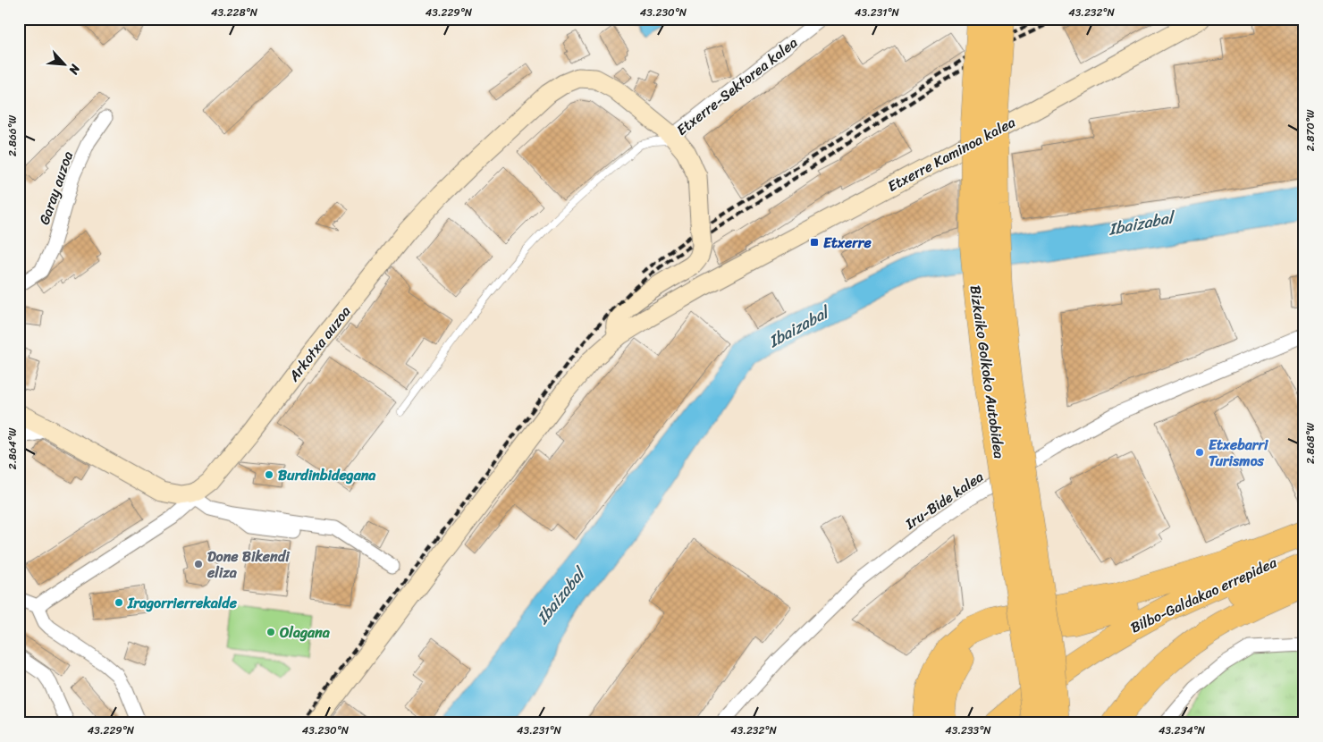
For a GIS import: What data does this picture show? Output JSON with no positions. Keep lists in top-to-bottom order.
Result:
{
  "streets": {
    "highway": ["Bizkaiko Golkoko Autobidea", "Bilbo-Galdakao errepidea"],
    "street": [
      "Etxerre-Sektorea kalea",
      "Etxerre Kaminoa kalea",
      "Garay auzoa",
      "Arkotxa auzoa",
      "Iru-Bide kalea"
    ]
  },
  "crossings": [
    ["Etxerre-Sektorea kalea", "Etxerre Kaminoa kalea"],
    ["Etxerre-Sektorea kalea", "Arkotxa auzoa"]
  ],
  "water": ["Ibaizabal"],
  "places": {
    "transit": ["Etxerre"],
    "other": [
      "Etxebarri Turismos",
      "Burdinbidegana",
      "Done Bikendi eliza",
      "Iragorrierrekalde",
      "Olagana"
    ]
  },
  "north": "bottom right",
  "coordinates": [
    "43.228°N",
    "43.229°N",
    "43.230°N",
    "43.231°N",
    "43.232°N",
    "2.870°W",
    "2.866°W",
    "2.868°W",
    "2.864°W",
    "43.233°N",
    "43.234°N"
  ]
}
